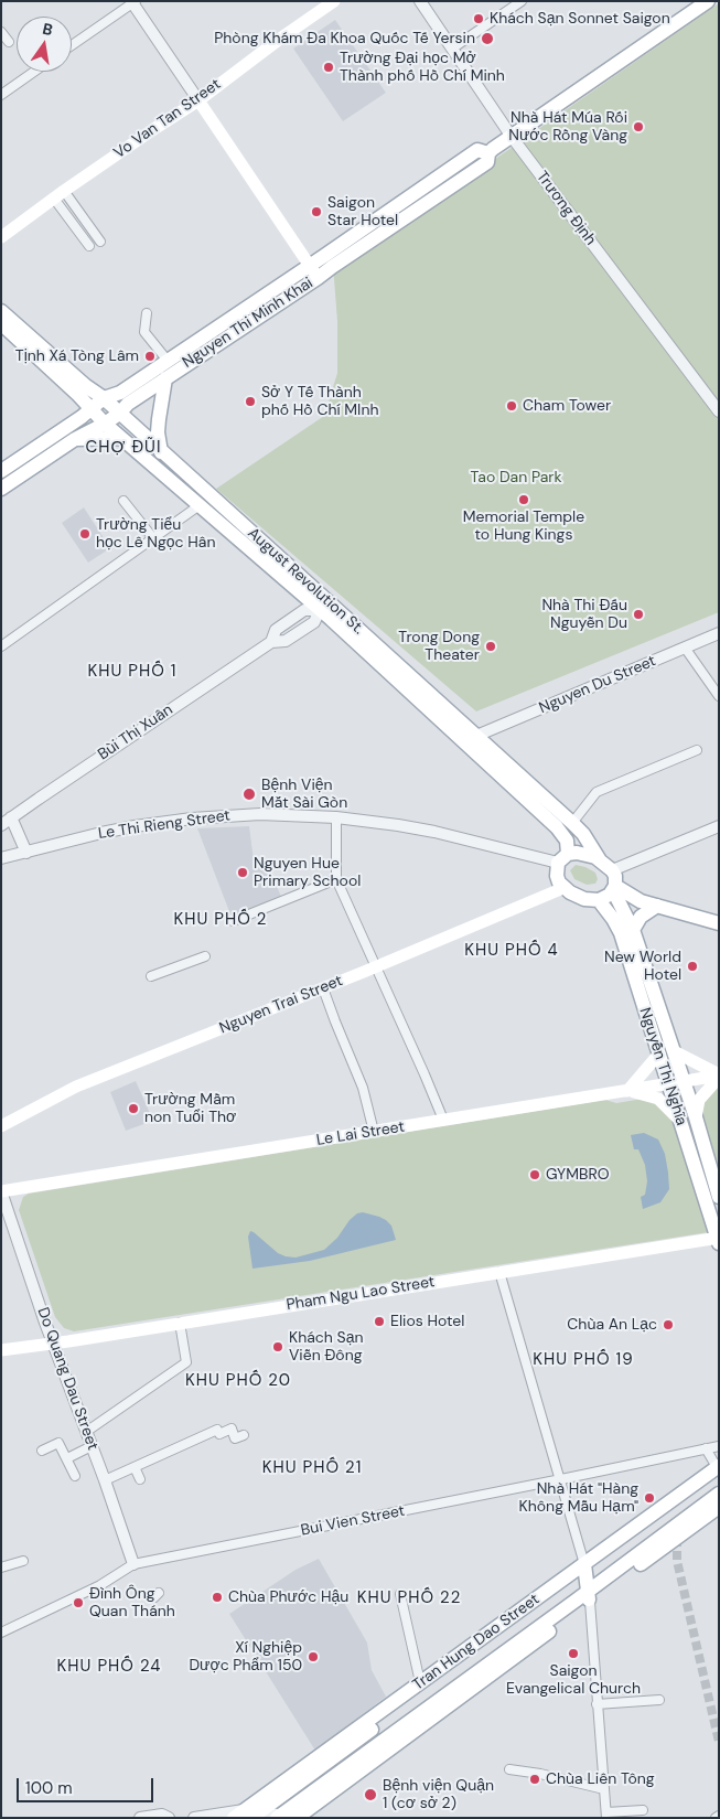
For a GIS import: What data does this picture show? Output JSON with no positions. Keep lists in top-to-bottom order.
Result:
{
  "streets": {
    "main road": [
      "Vo Van Tan Street",
      "Nguyen Thi Minh Khai",
      "August Revolution St.",
      "Nguyen Trai Street",
      "Nguyễn Thị Nghĩa",
      "Le Lai Street",
      "Pham Ngu Lao Street",
      "Tran Hung Dao Street"
    ],
    "street": [
      "Trương Định",
      "Nguyen Du Street",
      "Bùi Thị Xuân",
      "Le Thi Rieng Street",
      "Do Quang Dau Street",
      "Bui Vien Street"
    ]
  },
  "crossings": [
    ["Trương Định", "Nguyen Thi Minh Khai"],
    ["Nguyen Thi Minh Khai", "August Revolution St."],
    ["August Revolution St.", "Nguyen Du Street"],
    ["August Revolution St.", "Bùi Thị Xuân"],
    ["August Revolution St.", "Le Thi Rieng Street"],
    ["August Revolution St.", "Nguyen Trai Street"],
    ["August Revolution St.", "Nguyễn Thị Nghĩa"],
    ["Le Thi Rieng Street", "Nguyen Trai Street"],
    ["Le Thi Rieng Street", "Nguyễn Thị Nghĩa"],
    ["Nguyen Trai Street", "Nguyễn Thị Nghĩa"],
    ["Nguyễn Thị Nghĩa", "Le Lai Street"],
    ["Nguyễn Thị Nghĩa", "Pham Ngu Lao Street"],
    ["Le Lai Street", "Do Quang Dau Street"],
    ["Pham Ngu Lao Street", "Do Quang Dau Street"],
    ["Do Quang Dau Street", "Bui Vien Street"]
  ],
  "districts": [
    "CHỢ ĐŨI",
    "KHU PHỐ 1",
    "KHU PHỐ 2",
    "KHU PHỐ 4",
    "KHU PHỐ 19",
    "KHU PHỐ 20",
    "KHU PHỐ 21",
    "KHU PHỐ 22",
    "KHU PHỐ 24"
  ],
  "parks": ["Tao Dan Park"],
  "places": [
    "Khách Sạn Sonnet Saigon",
    "Phòng Khám Đa Khoa Quốc Tế Yersin",
    "Trường Đại học Mở Thành phố Hồ Chí Minh",
    "Nhà Hát Múa Rối Nước Rồng Vàng",
    "Saigon Star Hotel",
    "Tịnh Xá Tòng Lâm",
    "Sở Y Tế Thành phố Hồ Chí MInh",
    "Cham Tower",
    "Memorial Temple to Hung Kings",
    "Trường Tiểu học Lê Ngọc Hân",
    "Nhà Thi Đấu Nguyễn Du",
    "Trong Dong Theater",
    "Bệnh Viện Mắt Sài Gòn",
    "Nguyen Hue Primary School",
    "New World Hotel",
    "Trường Mầm non Tuổi Thơ",
    "GYMBRO",
    "Elios Hotel",
    "Chùa An Lạc",
    "Khách Sạn Viễn Đông",
    "Nhà Hát \"Hàng Không Mẫu Hạm\"",
    "Chùa Phước Hậu",
    "Đình Ông Quan Thánh",
    "Saigon Evangelical Church",
    "Xí Nghiệp Dược Phẩm 150",
    "Chùa Liên Tông",
    "Bệnh viện Quận 1 (cơ sở 2)"
  ],
  "scale_bar": "100 m",
  "north": "top"
}
